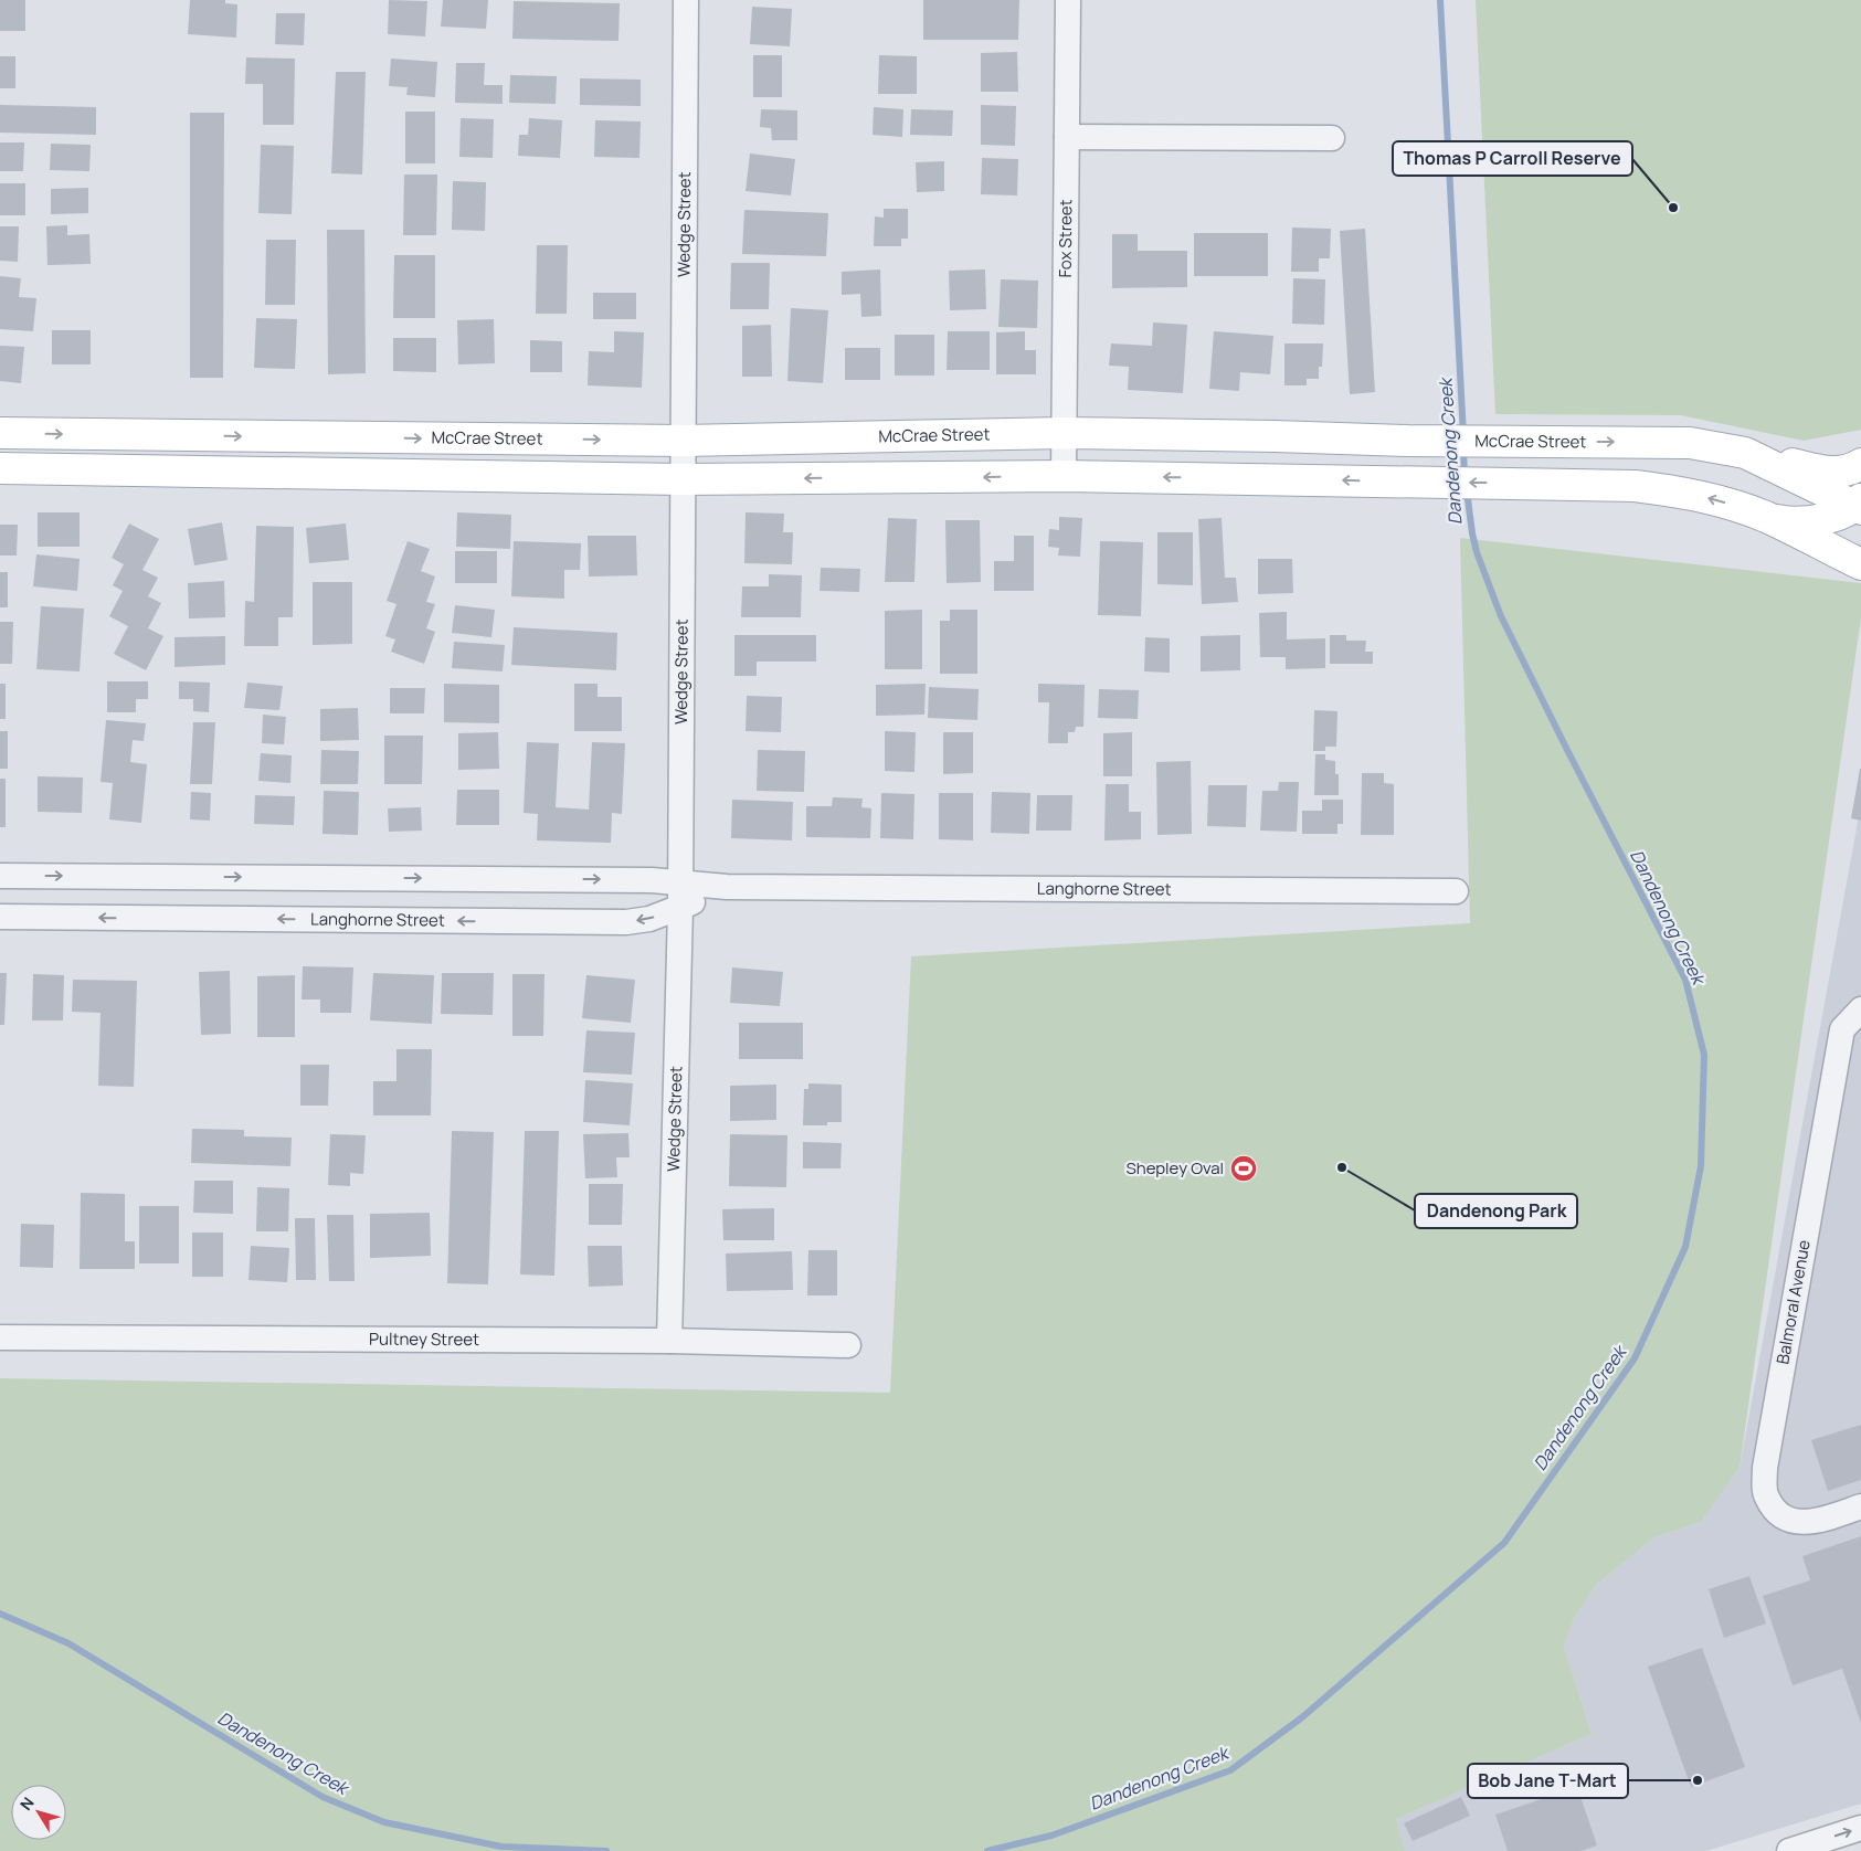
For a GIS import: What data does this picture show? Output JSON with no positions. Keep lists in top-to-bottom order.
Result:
{
  "streets": {
    "main road": ["McCrae Street"],
    "street": [
      "Wedge Street",
      "Fox Street",
      "Langhorne Street",
      "Balmoral Avenue",
      "Pultney Street"
    ]
  },
  "crossings": [
    ["Wedge Street", "McCrae Street"],
    ["Wedge Street", "Langhorne Street"],
    ["Wedge Street", "Pultney Street"],
    ["Fox Street", "McCrae Street"]
  ],
  "water": ["Dandenong Creek"],
  "places": {
    "other": ["Thomas P Carroll Reserve", "Dandenong Park", "Bob Jane T-Mart"],
    "sports": ["Shepley Oval"]
  },
  "north": "top left"
}
